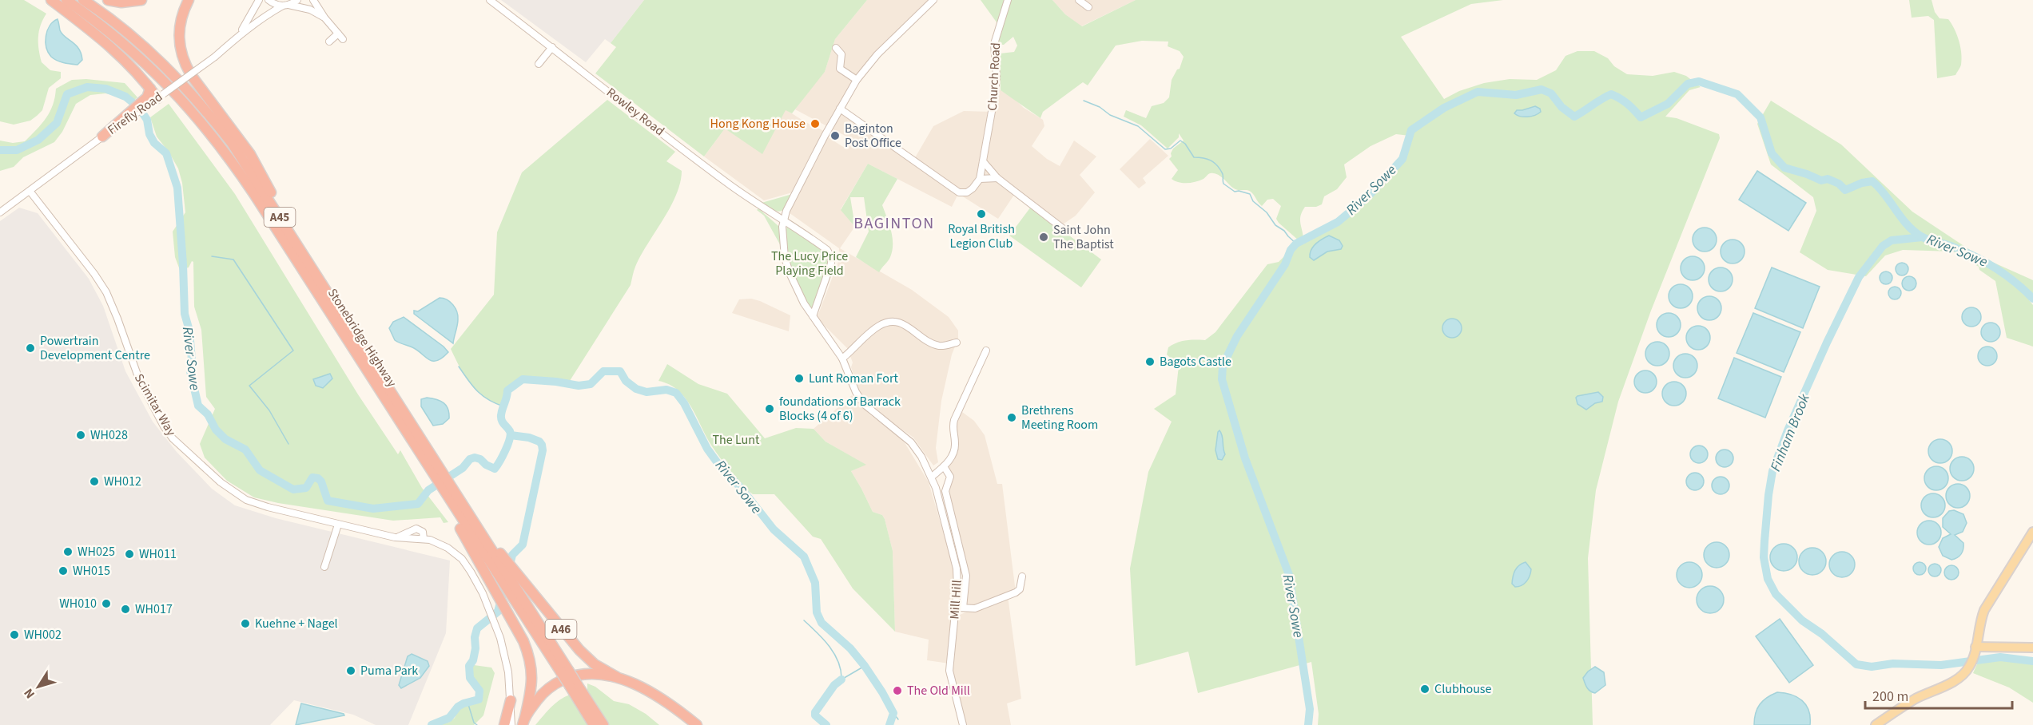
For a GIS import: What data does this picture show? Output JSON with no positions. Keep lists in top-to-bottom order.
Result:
{
  "streets": {
    "highway": ["A45", "Stonebridge Highway", "A46"],
    "street": [
      "Church Road",
      "Rowley Road",
      "Firefly Road",
      "Scimitar Way",
      "Mill Hill"
    ]
  },
  "crossings": [
    ["Rowley Road", "Mill Hill"],
    ["Firefly Road", "Scimitar Way"],
    ["Stonebridge Highway", "A46"]
  ],
  "districts": ["BAGINTON"],
  "water": ["River Sowe", "Finham Brook"],
  "parks": ["The Lucy Price Playing Field", "The Lunt"],
  "places": [
    "Hong Kong House",
    "Baginton Post Office",
    "Royal British Legion Club",
    "Saint John The Baptist",
    "Powertrain Development Centre",
    "Bagots Castle",
    "Lunt Roman Fort",
    "foundations of Barrack Blocks (4 of 6)",
    "Brethrens Meeting Room",
    "WH028",
    "WH012",
    "WH025",
    "WH011",
    "WH015",
    "WH010",
    "WH017",
    "Kuehne + Nagel",
    "WH002",
    "Puma Park",
    "Clubhouse",
    "The Old Mill"
  ],
  "scale_bar": "200 m",
  "north": "bottom left"
}
